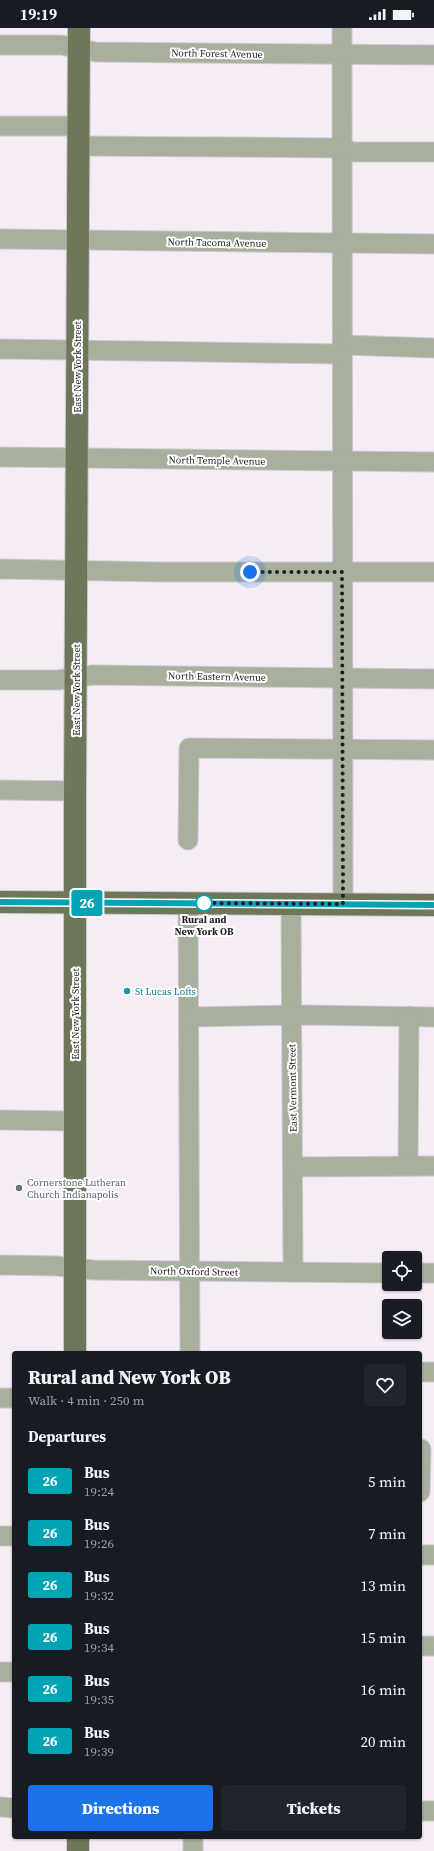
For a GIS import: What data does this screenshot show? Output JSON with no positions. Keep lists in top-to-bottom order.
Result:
{
  "streets": {
    "main road": ["East New York Street"],
    "street": [
      "North Forest Avenue",
      "North Tacoma Avenue",
      "North Temple Avenue",
      "North Eastern Avenue",
      "East Vermont Street",
      "North Oxford Street"
    ]
  },
  "crossings": [
    ["North Forest Avenue", "East New York Street"],
    ["North Tacoma Avenue", "East New York Street"],
    ["East New York Street", "North Temple Avenue"],
    ["East New York Street", "North Eastern Avenue"],
    ["East New York Street", "North Oxford Street"],
    ["East Vermont Street", "North Oxford Street"]
  ],
  "places": ["Rural and New York OB", "St Lucas Lofts", "Cornerstone Lutheran Church Indianapolis"],
  "lines": ["bus line 26"],
  "page": {
    "status": "19:19",
    "on_map": "26",
    "heading": [
      ["Rural and New York OB", "Walk · 4 min · 250 m"],
      "Departures"
    ],
    "list": [
      {
        "mark": "26",
        "name": "Bus",
        "note": "19:24",
        "value": "5 min"
      },
      {
        "mark": "26",
        "name": "Bus",
        "note": "19:26",
        "value": "7 min"
      },
      {
        "mark": "26",
        "name": "Bus",
        "note": "19:32",
        "value": "13 min"
      },
      {
        "mark": "26",
        "name": "Bus",
        "note": "19:34",
        "value": "15 min"
      },
      {
        "mark": "26",
        "name": "Bus",
        "note": "19:35",
        "value": "16 min"
      },
      {
        "mark": "26",
        "name": "Bus",
        "note": "19:39",
        "value": "20 min"
      }
    ],
    "buttons": ["Directions", "Tickets"]
  }
}
